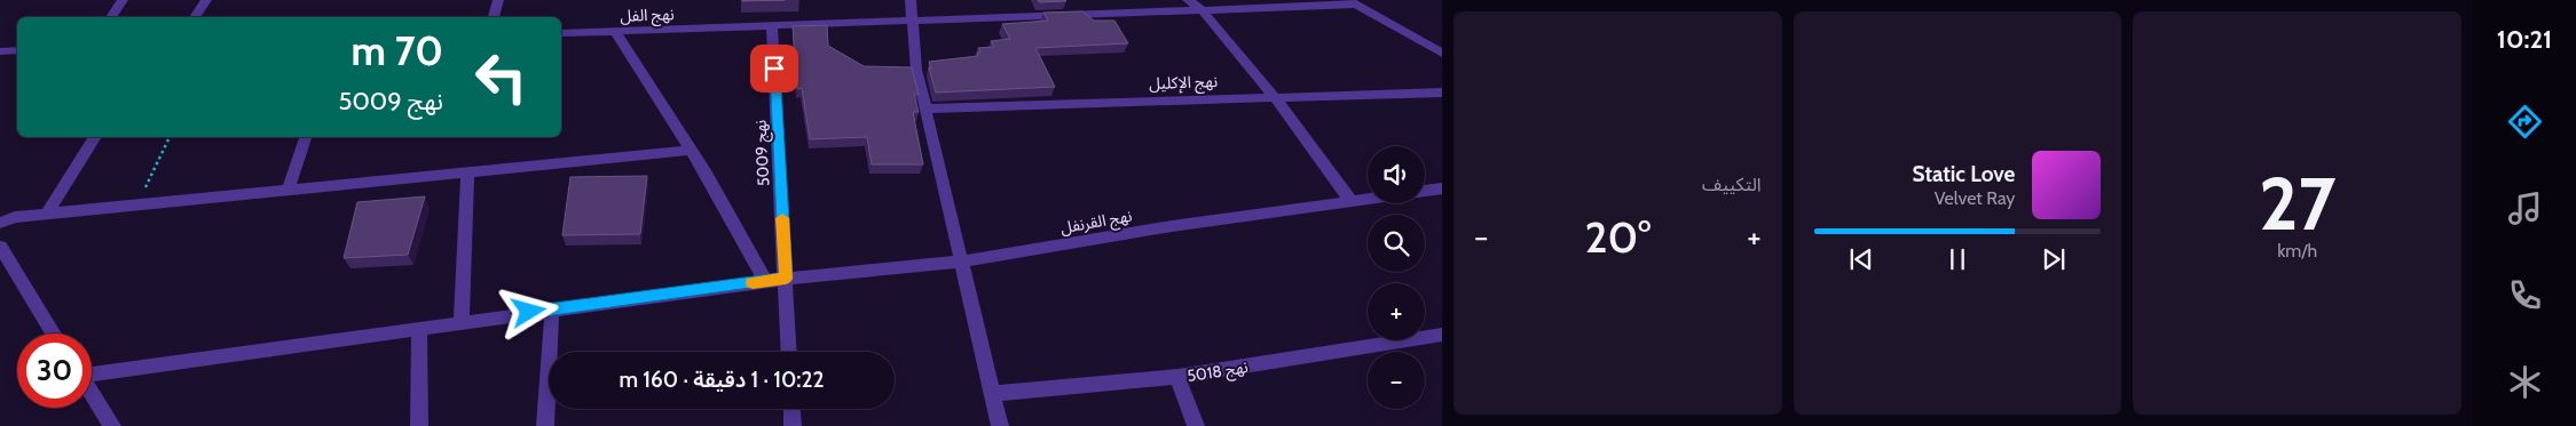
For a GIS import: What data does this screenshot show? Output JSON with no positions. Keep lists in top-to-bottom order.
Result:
{
  "streets": {
    "street": [
      "نهج الفل",
      "نهج الإكليل",
      "نهج 5009",
      "نهج القرنفل",
      "نهج 5018"
    ]
  },
  "crossings": [
    ["نهج الفل", "نهج 5009"],
    ["نهج 5009", "نهج القرنفل"]
  ],
  "page": {
    "tabs": "10:21",
    "tile": [
      ["27", "km/h"],
      "التكييف"
    ],
    "turn": ["70 m", "نهج 5009"],
    "map_buttons": ["+", "−"],
    "song": ["Static Love", "Velvet Ray"],
    "heat": ["−", "20°", "+"],
    "limit": "30",
    "trip": "10:22 · 1 دقيقة · 160 m"
  }
}
